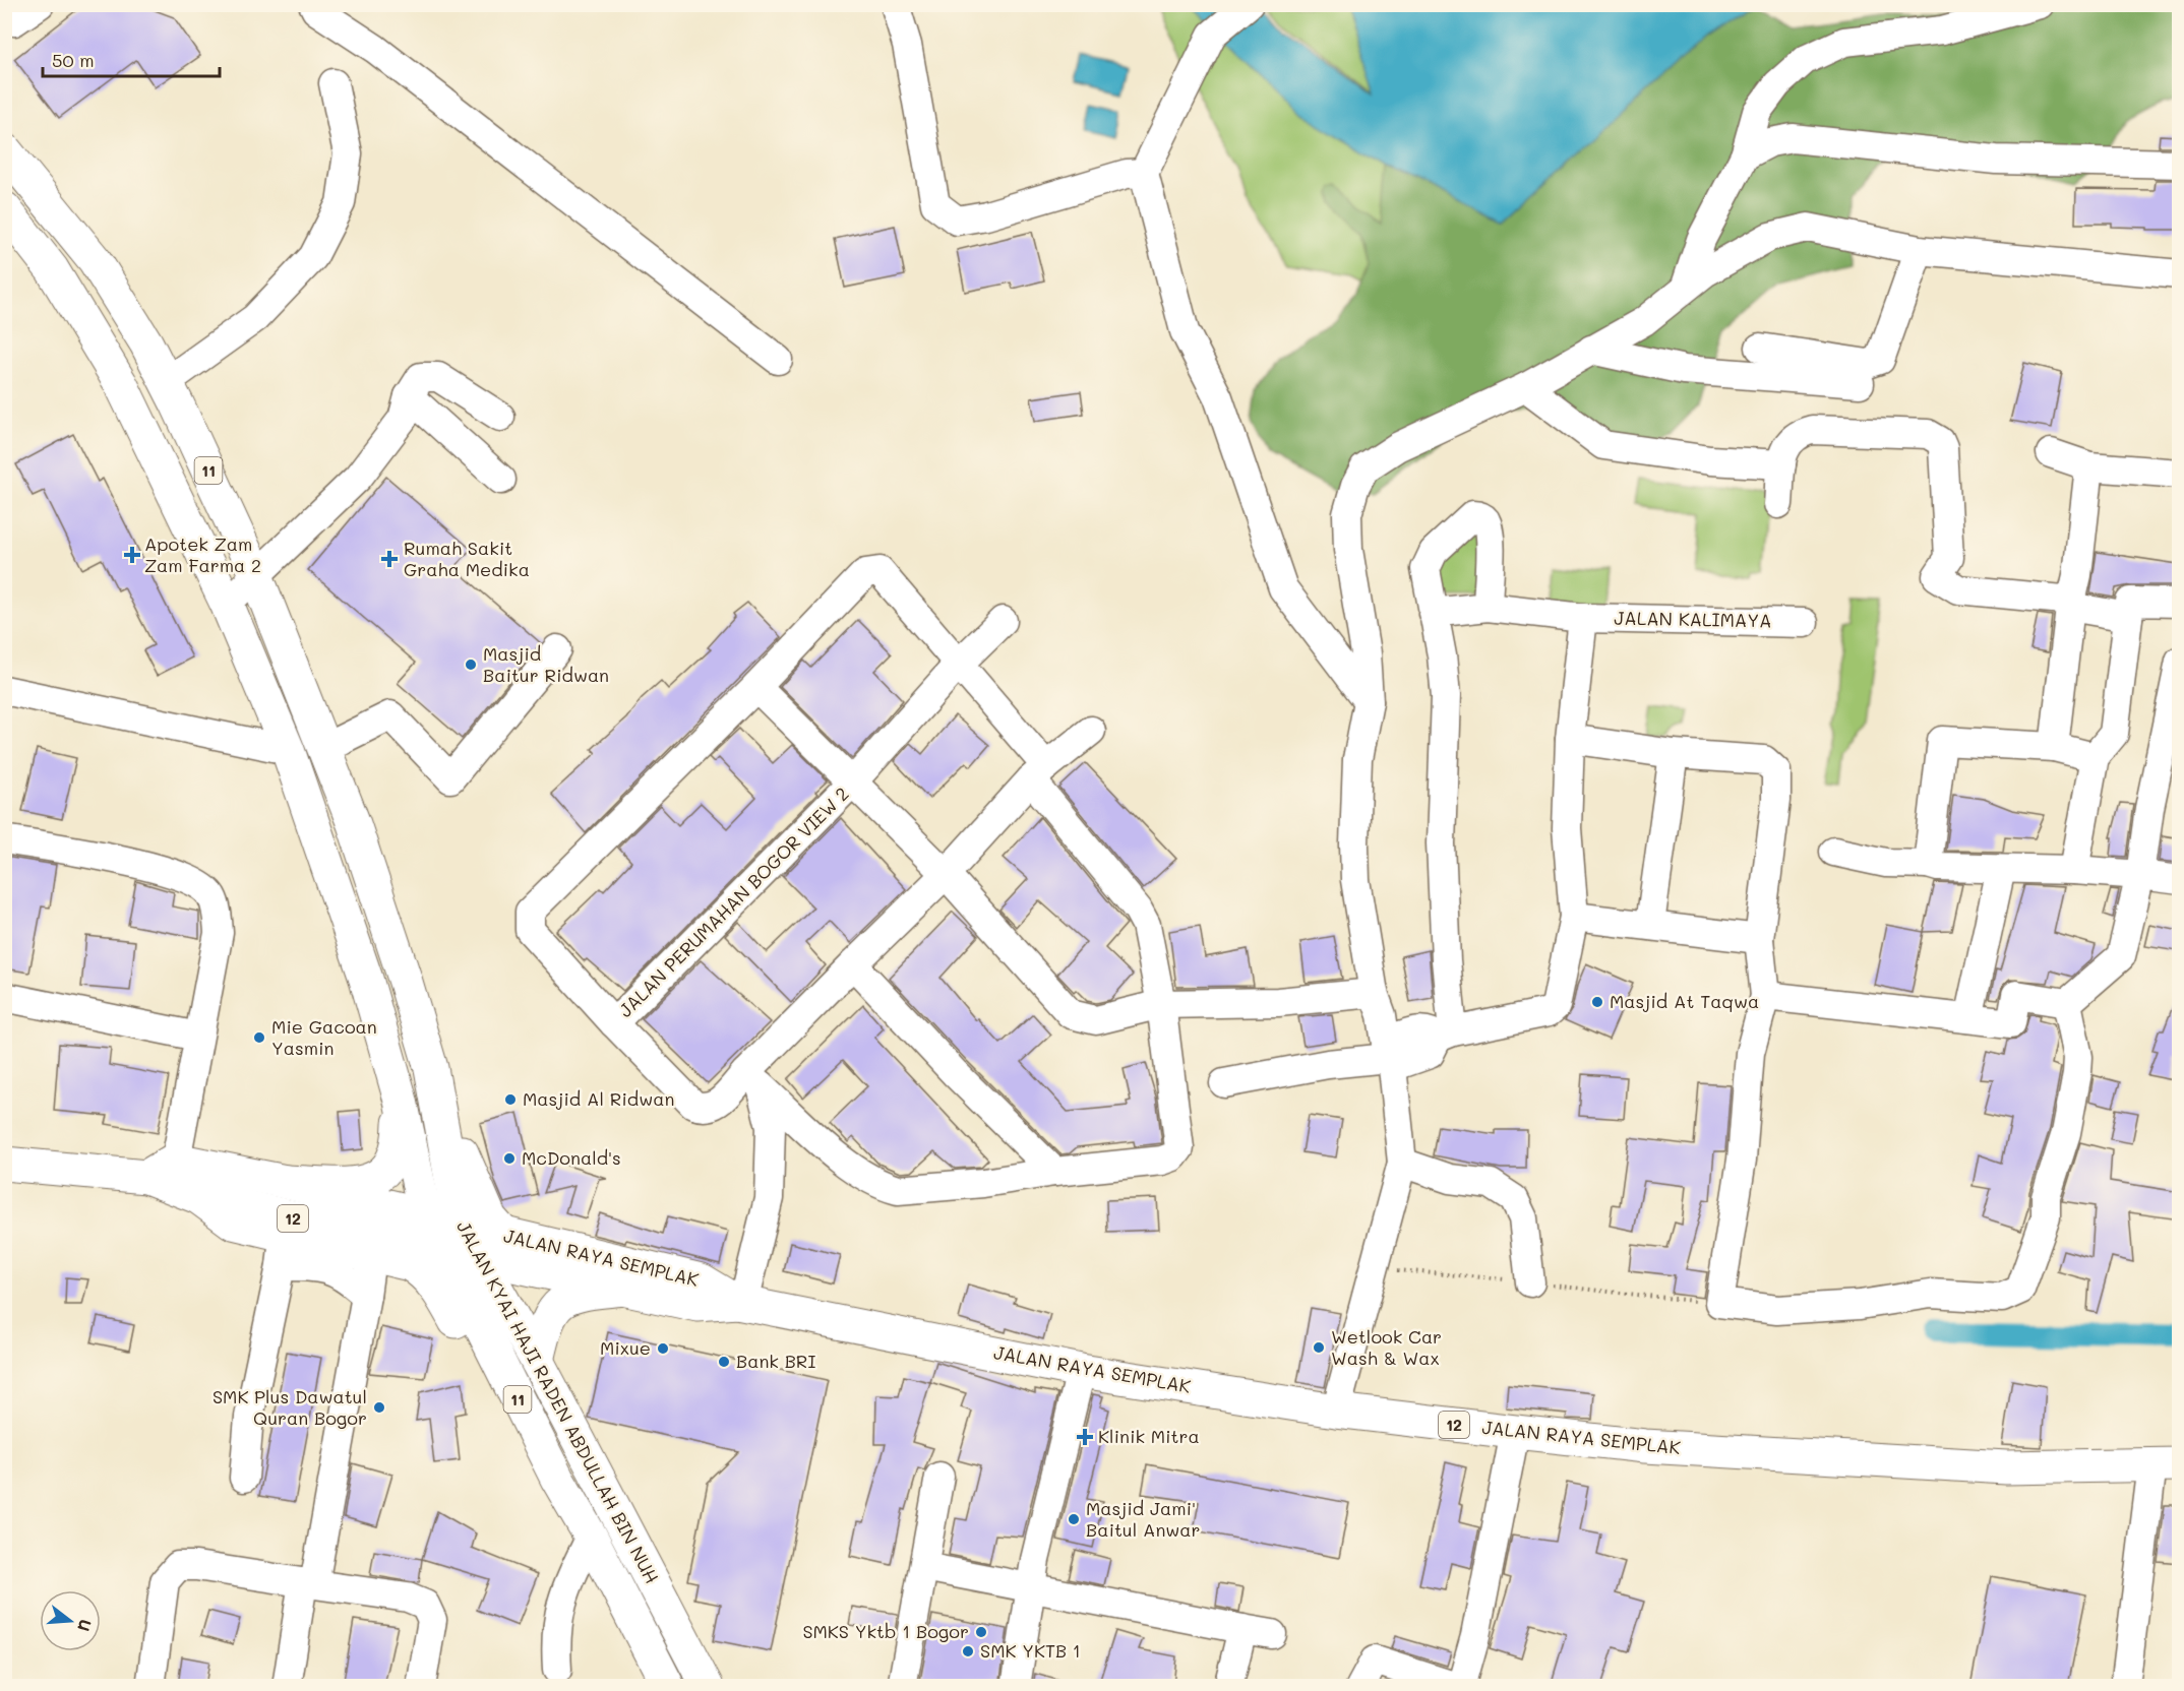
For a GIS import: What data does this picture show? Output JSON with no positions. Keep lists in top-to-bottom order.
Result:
{
  "streets": {
    "main road": [
      "11",
      "12",
      "JALAN RAYA SEMPLAK",
      "JALAN KYAI HAJI RADEN ABDULLAH BIN NUH"
    ],
    "street": ["JALAN KALIMAYA", "JALAN PERUMAHAN BOGOR VIEW 2"]
  },
  "crossings": [
    ["12", "JALAN RAYA SEMPLAK"],
    ["12", "JALAN KYAI HAJI RADEN ABDULLAH BIN NUH"],
    ["JALAN RAYA SEMPLAK", "JALAN KYAI HAJI RADEN ABDULLAH BIN NUH"]
  ],
  "places": {
    "health": ["Apotek Zam Zam Farma 2", "Rumah Sakit Graha Medika", "Klinik Mitra"],
    "other": [
      "Masjid Baitur Ridwan",
      "Masjid At Taqwa",
      "Mie Gacoan Yasmin",
      "Masjid Al Ridwan",
      "McDonald's",
      "Wetlook Car Wash & Wax",
      "Mixue",
      "Bank BRI",
      "SMK Plus Dawatul Quran Bogor",
      "Masjid Jami' Baitul Anwar",
      "SMKS Yktb 1 Bogor",
      "SMK YKTB 1"
    ]
  },
  "scale_bar": "50 m",
  "north": "right"
}
